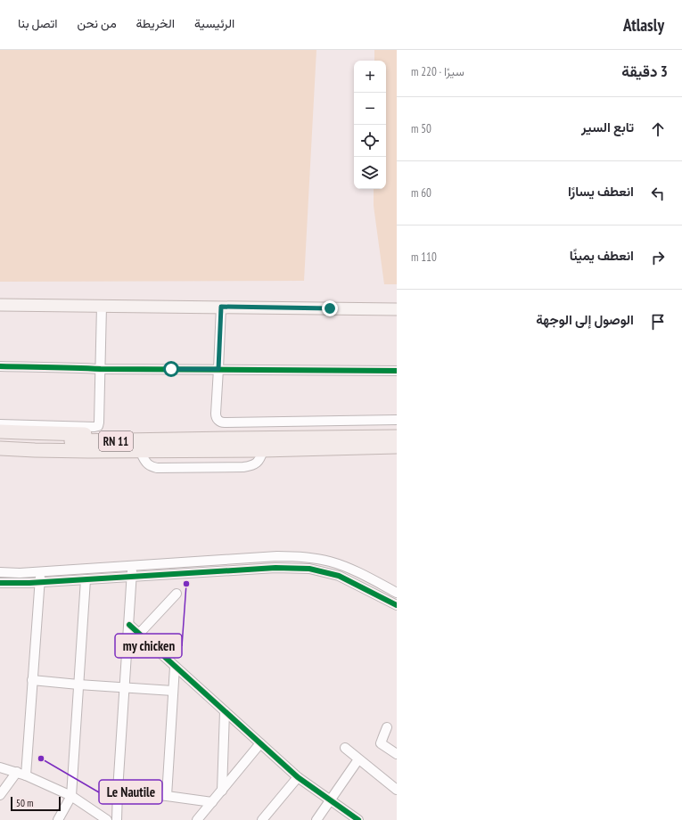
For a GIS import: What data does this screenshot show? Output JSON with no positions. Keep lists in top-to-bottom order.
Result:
{
  "streets": {
    "highway": ["RN 11"]
  },
  "places": ["my chicken", "Le Nautile"],
  "scale_bar": "50 m",
  "page": {
    "header": "Atlasly",
    "nav": [
      "الرئيسية",
      "الخريطة",
      "من نحن",
      "اتصل بنا"
    ],
    "heading": ["3 دقيقة", "سيرًا · 220 m"],
    "map_buttons": ["+", "−"],
    "list": [
      ["تابع السير", "50 m"],
      ["انعطف يسارًا", "60 m"],
      ["انعطف يمينًا", "110 m"],
      "الوصول إلى الوجهة"
    ],
    "scale": "50 m"
  }
}
